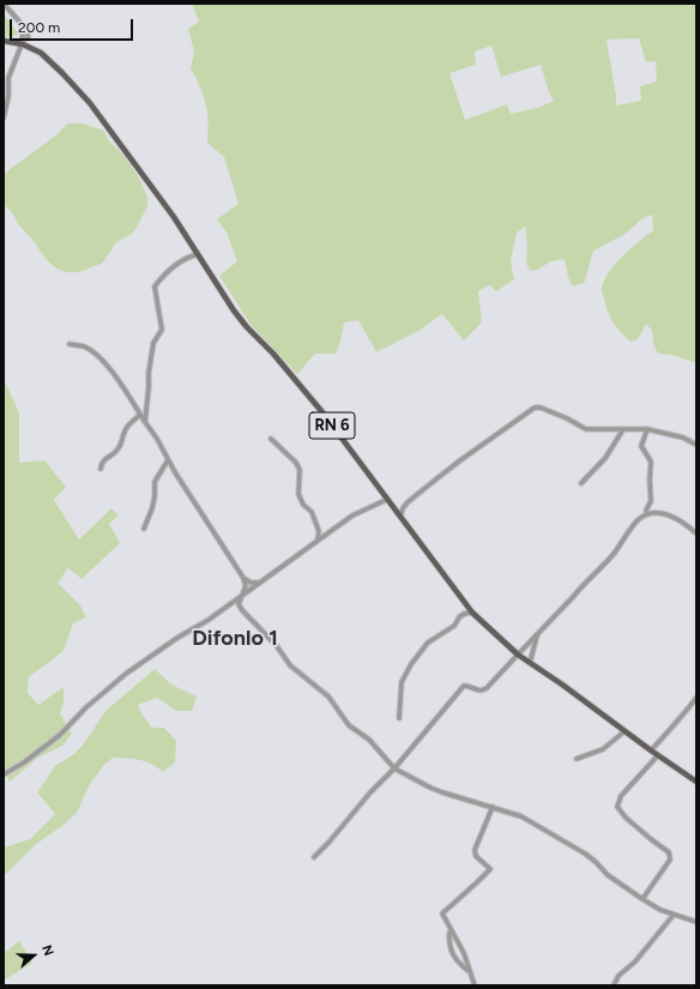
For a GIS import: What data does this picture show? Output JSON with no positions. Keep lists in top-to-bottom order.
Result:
{
  "streets": {
    "main road": ["RN 6"]
  },
  "districts": ["Difonlo 1"],
  "scale_bar": "200 m",
  "north": "right"
}
